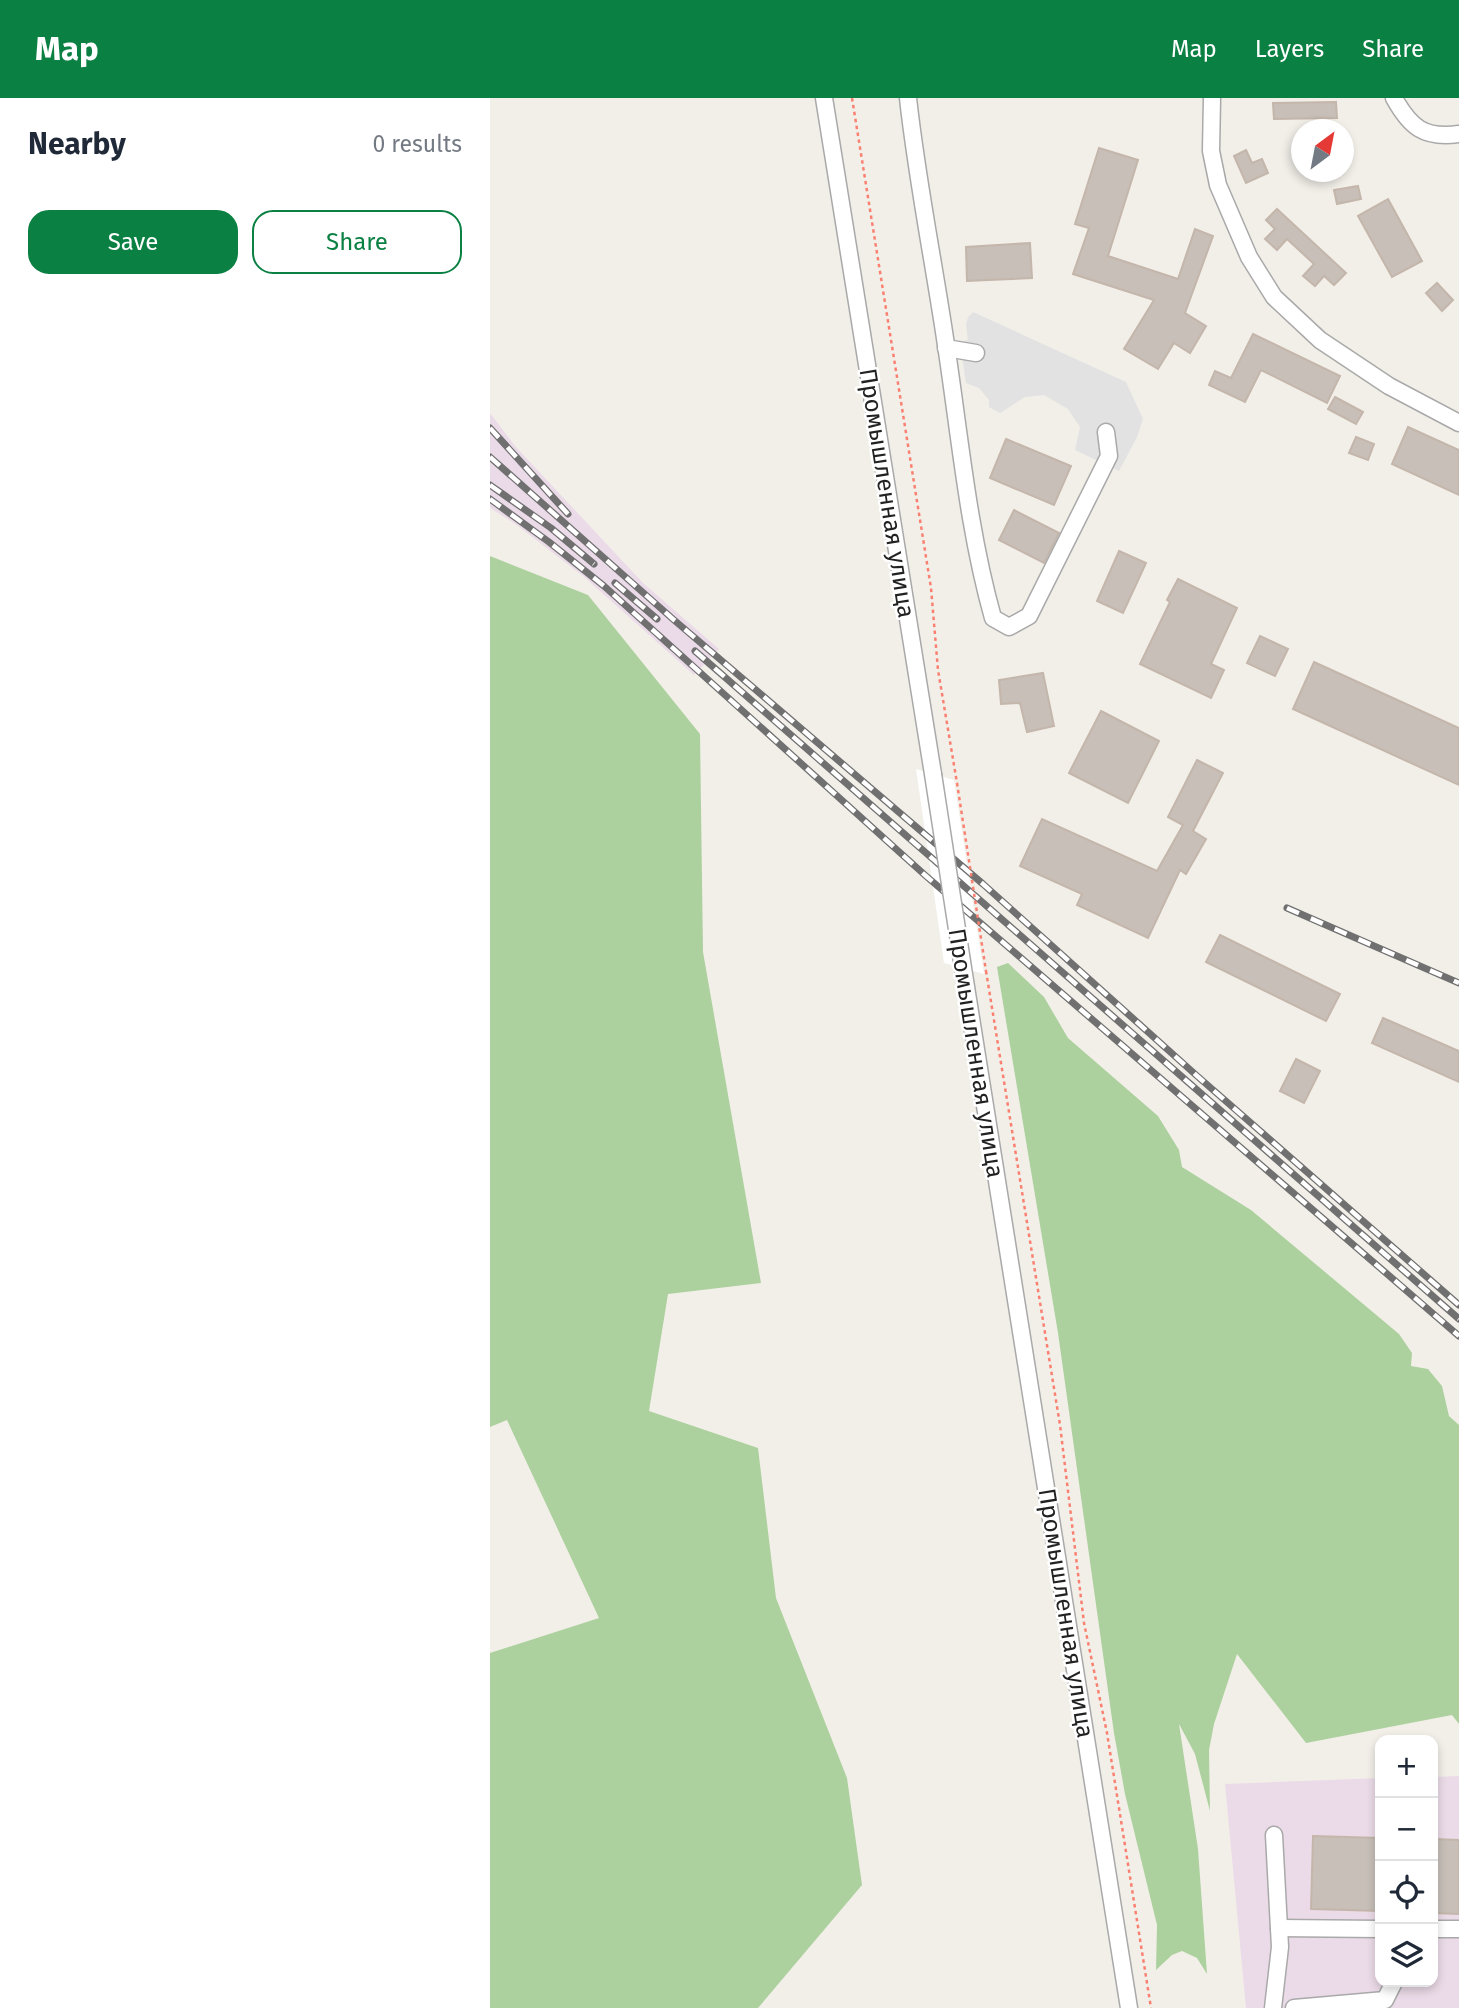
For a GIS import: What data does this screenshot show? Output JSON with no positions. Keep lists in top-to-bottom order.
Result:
{
  "streets": {
    "street": ["Промышленная улица"]
  },
  "north": "top right",
  "page": {
    "header": "Map",
    "nav": ["Map", "Layers", "Share"],
    "heading": ["Nearby", "0 results"],
    "buttons": ["Save", "Share"],
    "map_buttons": ["+", "−"]
  }
}
